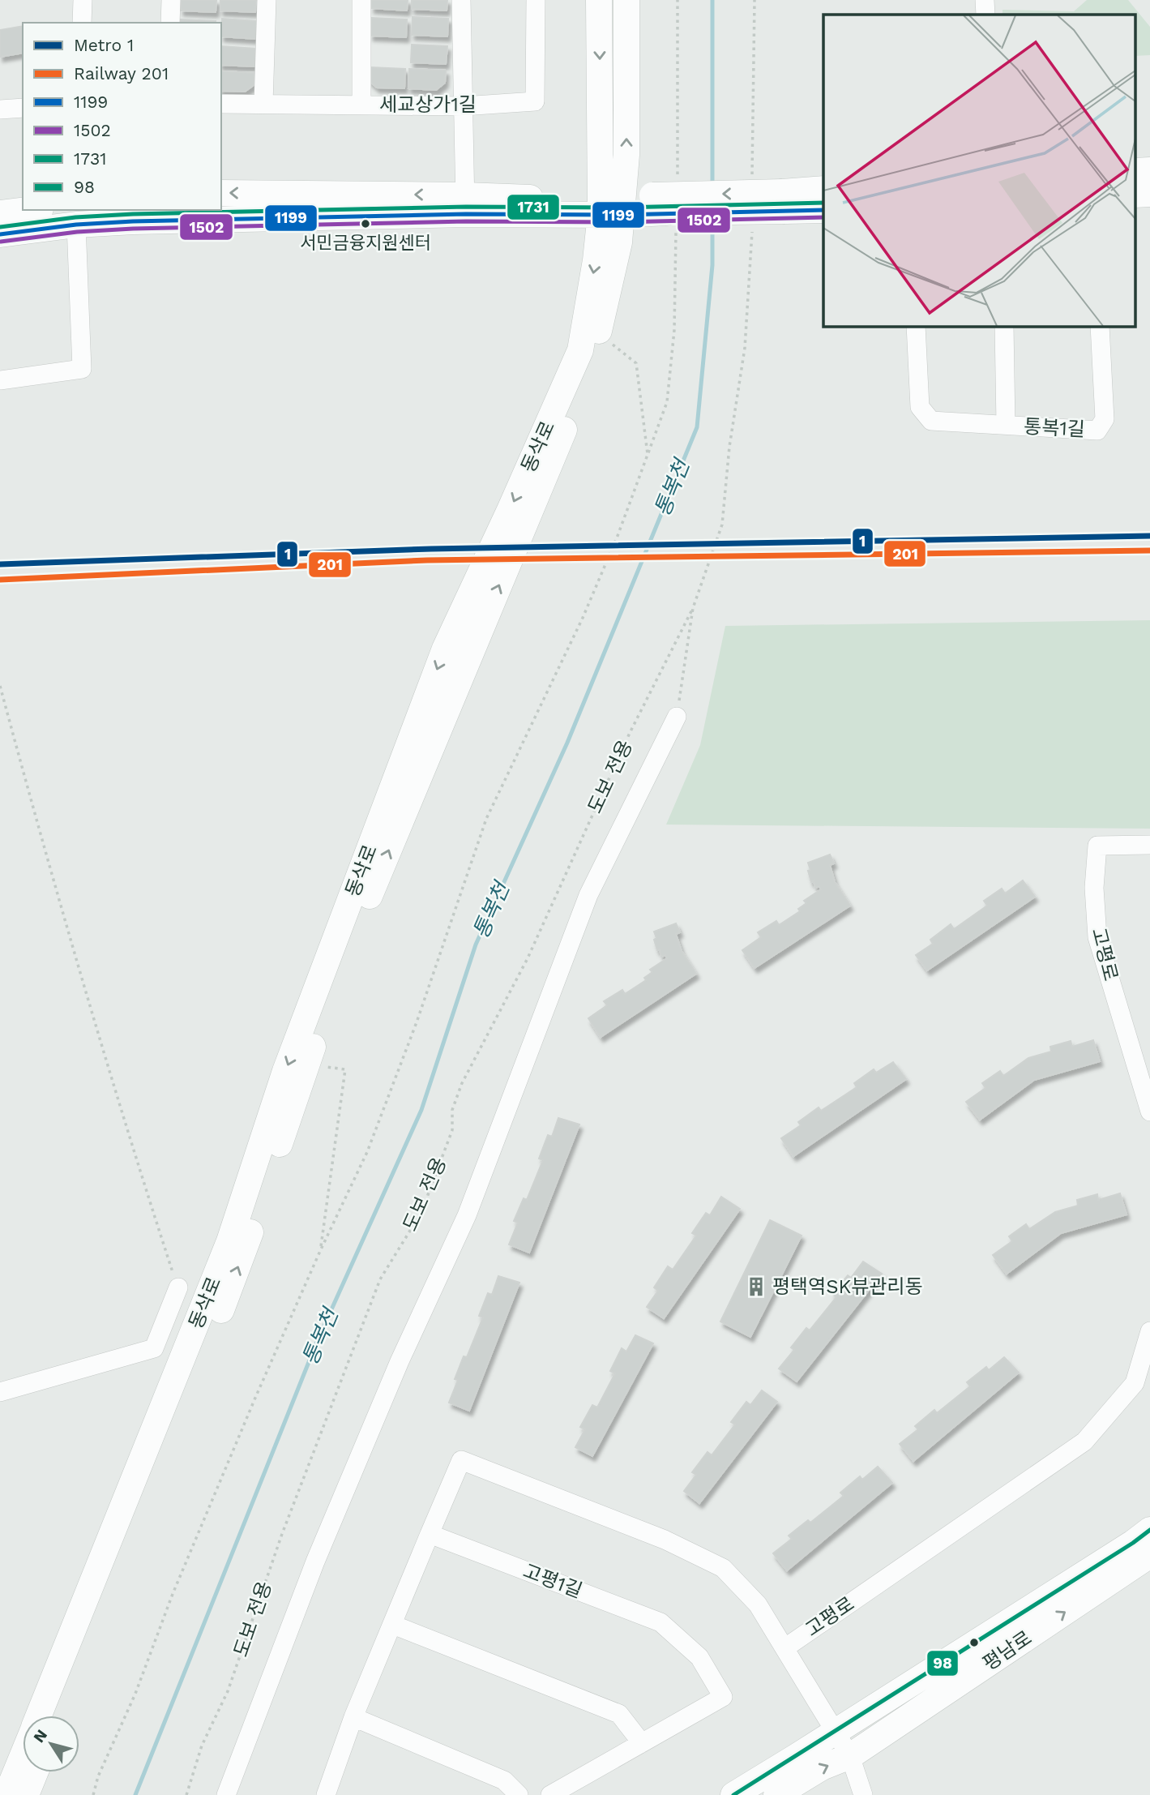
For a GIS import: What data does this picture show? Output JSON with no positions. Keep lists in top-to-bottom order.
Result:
{
  "streets": {
    "street": [
      "세교상가1길",
      "통복1길",
      "동삭로",
      "고평로",
      "고평1길",
      "평남로"
    ],
    "path": ["도보 전용"]
  },
  "crossings": [
    ["고평로", "고평1길"]
  ],
  "water": ["통복천"],
  "places": {
    "other": ["서민금융지원센터"],
    "building": ["평택역SK뷰관리동"]
  },
  "lines": [
    "transit line 1731",
    "transit line 1199",
    "transit line 1502",
    "metro line 1",
    "rail line 201",
    "transit line 98"
  ],
  "legend": [
    "Metro 1",
    "Railway 201",
    "1199",
    "1502",
    "1731",
    "98"
  ],
  "north": "top left"
}
